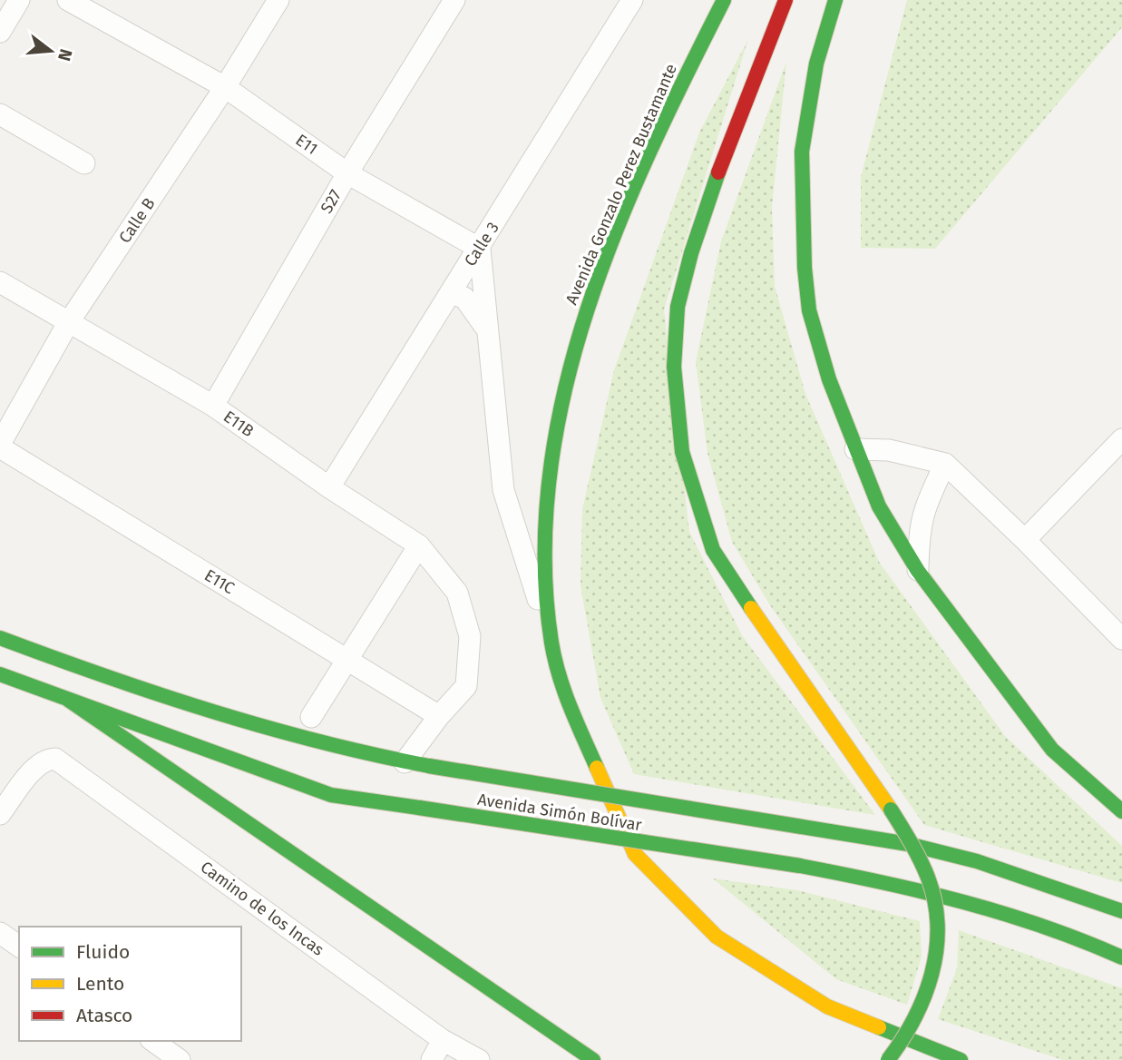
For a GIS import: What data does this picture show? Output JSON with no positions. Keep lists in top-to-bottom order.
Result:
{
  "streets": {
    "main road": ["Avenida Gonzalo Perez Bustamante", "Avenida Simón Bolívar"],
    "street": [
      "E11",
      "S27",
      "Calle B",
      "Calle 3",
      "E11B",
      "E11C",
      "Camino de los Incas"
    ]
  },
  "crossings": [
    ["E11", "S27"],
    ["E11", "Calle B"],
    ["E11", "Calle 3"],
    ["S27", "E11B"],
    ["Calle B", "E11B"],
    ["Calle B", "E11C"],
    ["Calle 3", "E11B"],
    ["E11B", "E11C"]
  ],
  "legend": ["Fluido", "Lento", "Atasco"],
  "north": "right"
}
